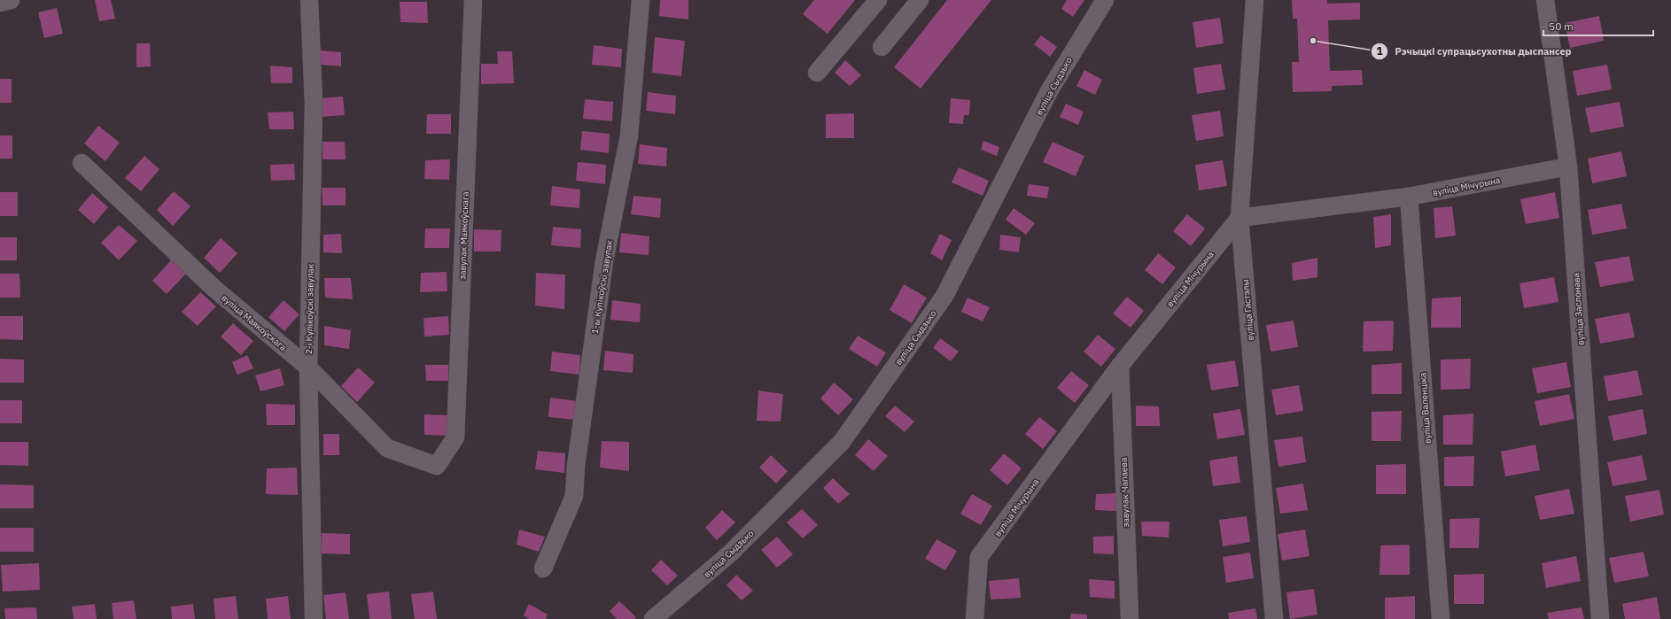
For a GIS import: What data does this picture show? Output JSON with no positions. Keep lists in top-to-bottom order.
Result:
{
  "streets": {
    "street": [
      "вуліца Сыдзько",
      "вуліца Мічурына",
      "завулак Маякоўскага",
      "1-ы Кулікоўскі завулак",
      "2-і Кулікоўскі завулак",
      "вуліца Заслонава",
      "вуліца Гастэлы",
      "вуліца Маякоўскага",
      "вуліца Валенціка",
      "завулак Чапаева"
    ]
  },
  "crossings": [
    ["вуліца Мічурына", "вуліца Заслонава"],
    ["вуліца Мічурына", "вуліца Гастэлы"],
    ["вуліца Мічурына", "вуліца Валенціка"],
    ["вуліца Мічурына", "завулак Чапаева"],
    ["завулак Маякоўскага", "вуліца Маякоўскага"],
    ["2-і Кулікоўскі завулак", "вуліца Маякоўскага"]
  ],
  "places": ["Рэчыцкі супрацьсухотны дыспансер"],
  "scale_bar": "50 m"
}
